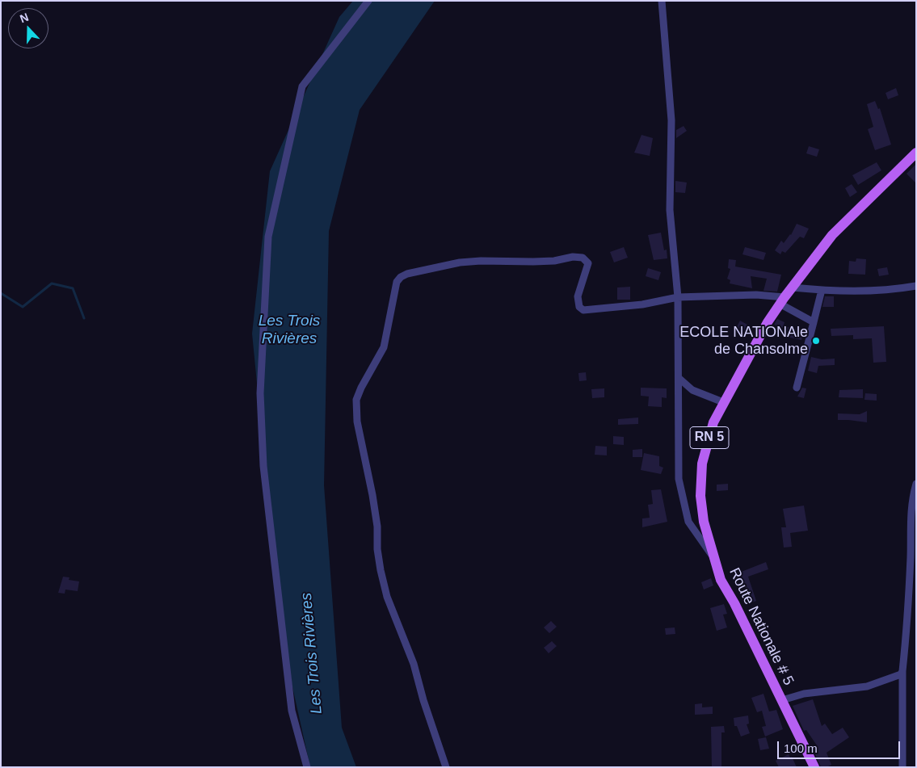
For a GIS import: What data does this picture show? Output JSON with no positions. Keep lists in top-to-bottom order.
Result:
{
  "streets": {
    "main road": ["RN 5", "Route Nationale # 5"]
  },
  "water": ["Les Trois Rivières"],
  "places": ["ECOLE NATIONAle de Chansolme"],
  "scale_bar": "100 m",
  "north": "top"
}
